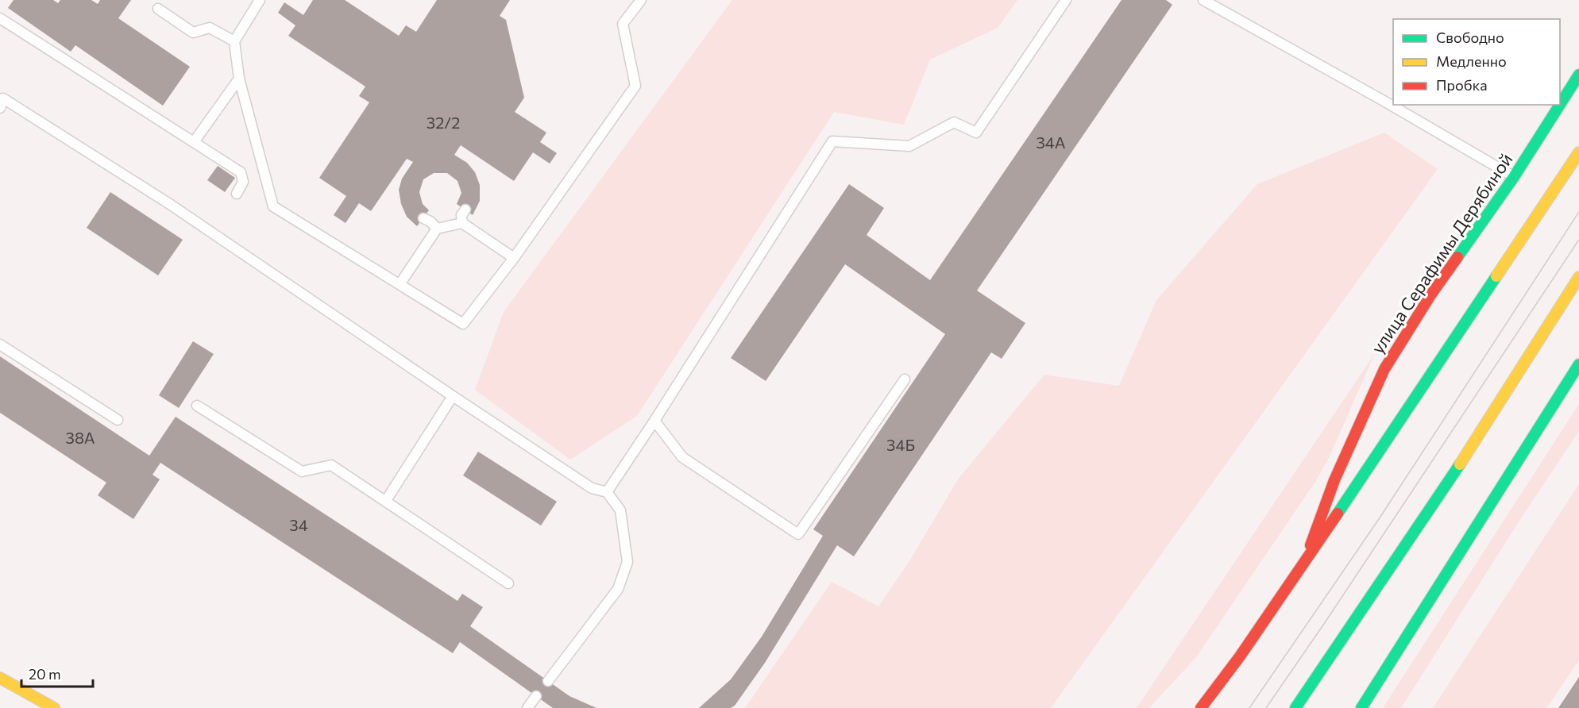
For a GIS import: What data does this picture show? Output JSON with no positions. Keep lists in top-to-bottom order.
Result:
{
  "streets": {
    "main road": ["улица Серафимы Дерябиной"]
  },
  "house_numbers": [
    "32/2",
    "34А",
    "38А",
    "34Б",
    "34"
  ],
  "legend": ["Свободно", "Медленно", "Пробка"],
  "scale_bar": "20 m"
}
